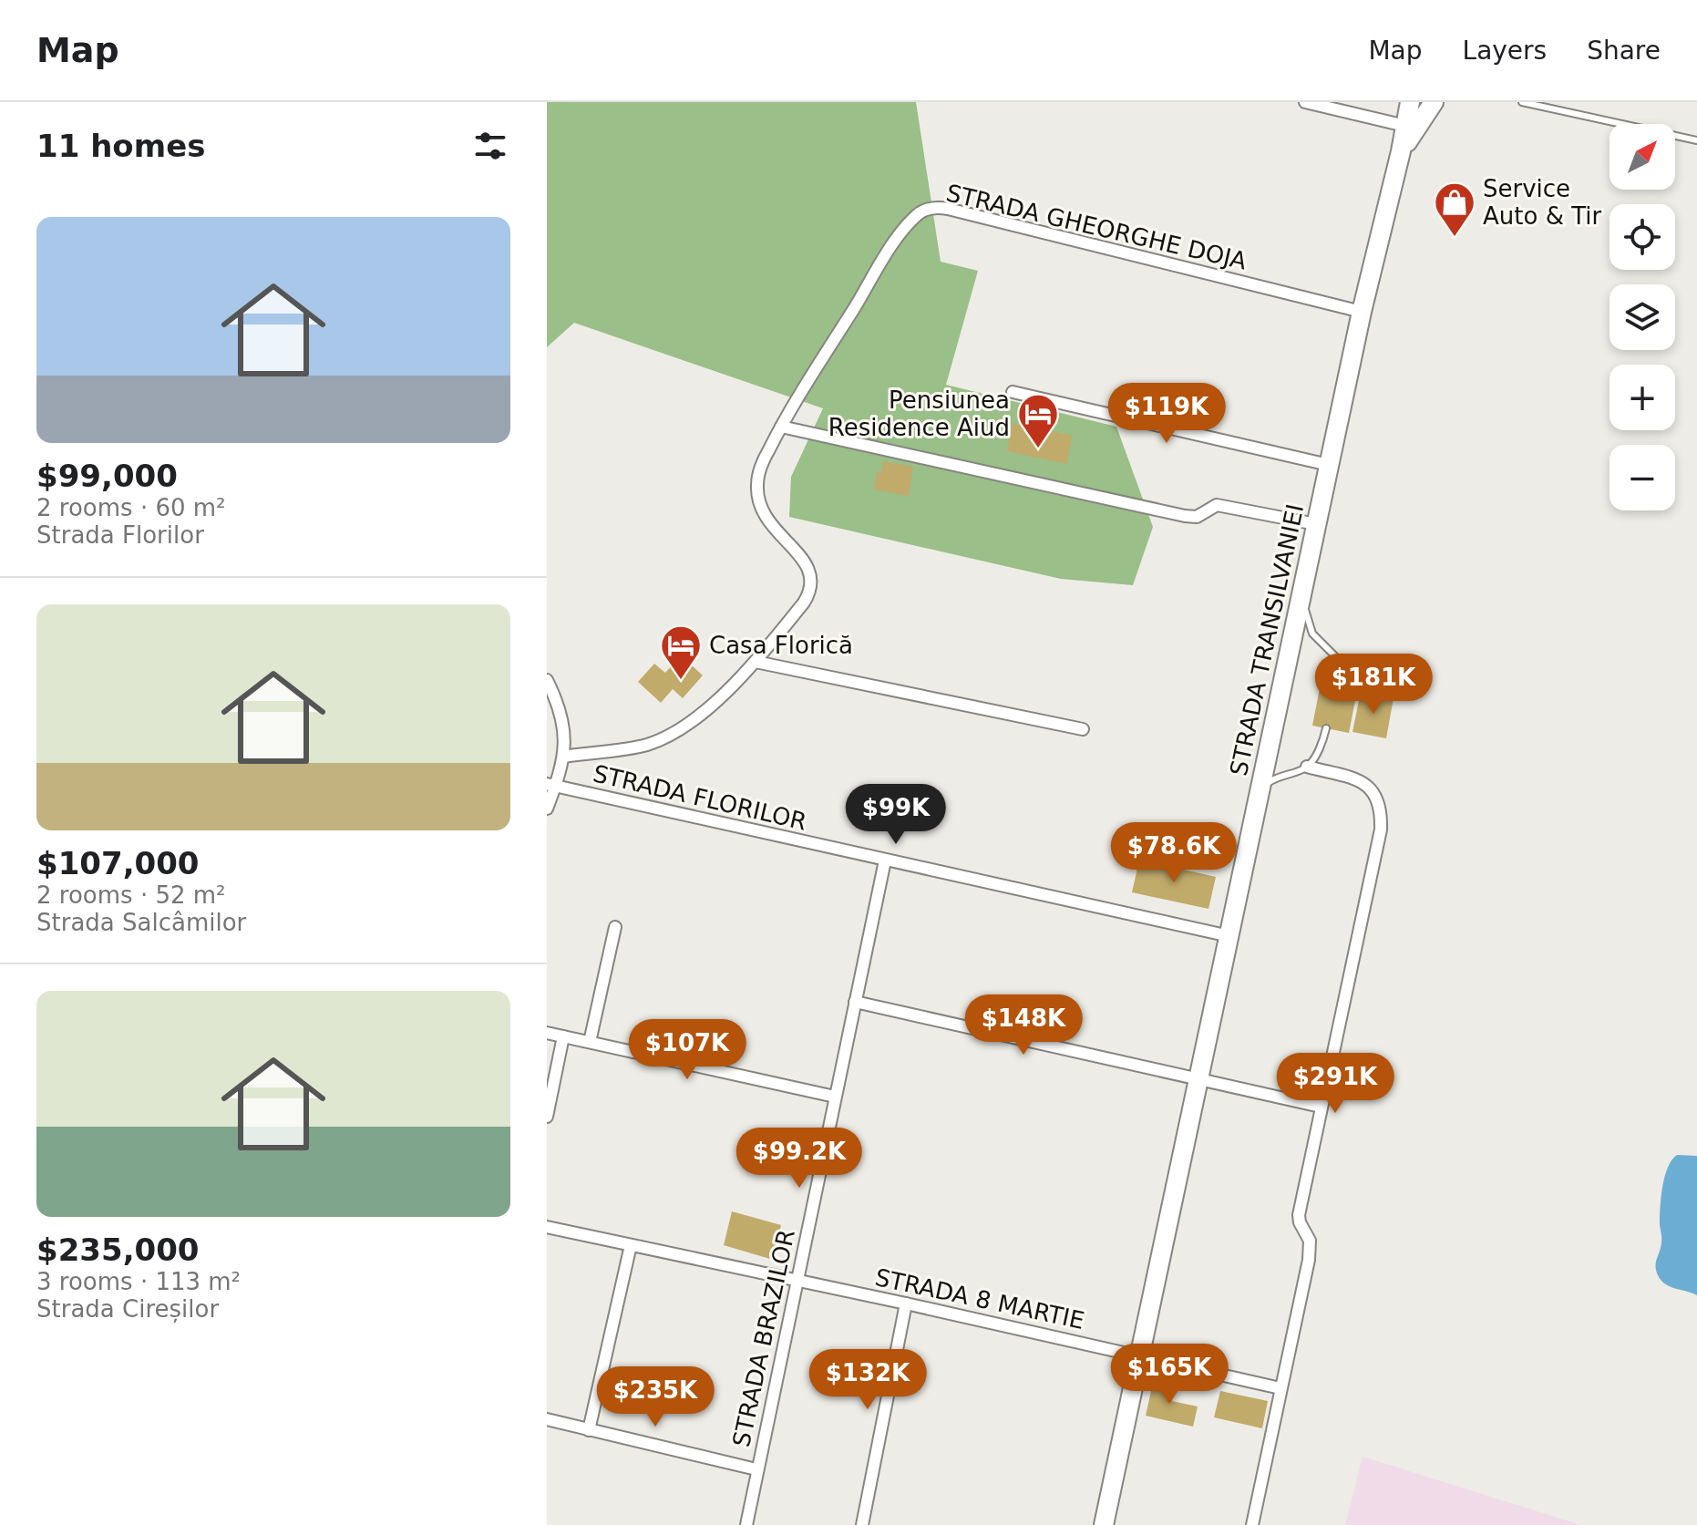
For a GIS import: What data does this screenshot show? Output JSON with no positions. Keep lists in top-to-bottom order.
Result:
{
  "streets": {
    "main road": ["STRADA TRANSILVANIEI"],
    "street": [
      "STRADA GHEORGHE DOJA",
      "STRADA FLORILOR",
      "STRADA 8 MARTIE",
      "STRADA BRAZILOR"
    ]
  },
  "crossings": [
    ["STRADA GHEORGHE DOJA", "STRADA TRANSILVANIEI"],
    ["STRADA TRANSILVANIEI", "STRADA FLORILOR"],
    ["STRADA TRANSILVANIEI", "STRADA 8 MARTIE"],
    ["STRADA FLORILOR", "STRADA BRAZILOR"],
    ["STRADA 8 MARTIE", "STRADA BRAZILOR"]
  ],
  "places": {
    "shop": ["Service Auto & Tir"],
    "hotel": ["Pensiunea Residence Aiud", "Casa Florică"]
  },
  "north": "top right",
  "page": {
    "header": "Map",
    "nav": ["Map", "Layers", "Share"],
    "heading": "11 homes",
    "map_buttons": ["+", "−"],
    "list": [
      {
        "name": "$99,000",
        "note": "2 rooms · 60 m² · Strada Florilor"
      },
      {
        "name": "$107,000",
        "note": "2 rooms · 52 m² · Strada Salcâmilor"
      },
      {
        "name": "$235,000",
        "note": "3 rooms · 113 m² · Strada Cireșilor"
      }
    ],
    "price": [
      "$119K",
      "$181K",
      "$99K",
      "$78.6K",
      "$148K",
      "$107K",
      "$291K",
      "$99.2K",
      "$165K",
      "$132K",
      "$235K"
    ]
  }
}
